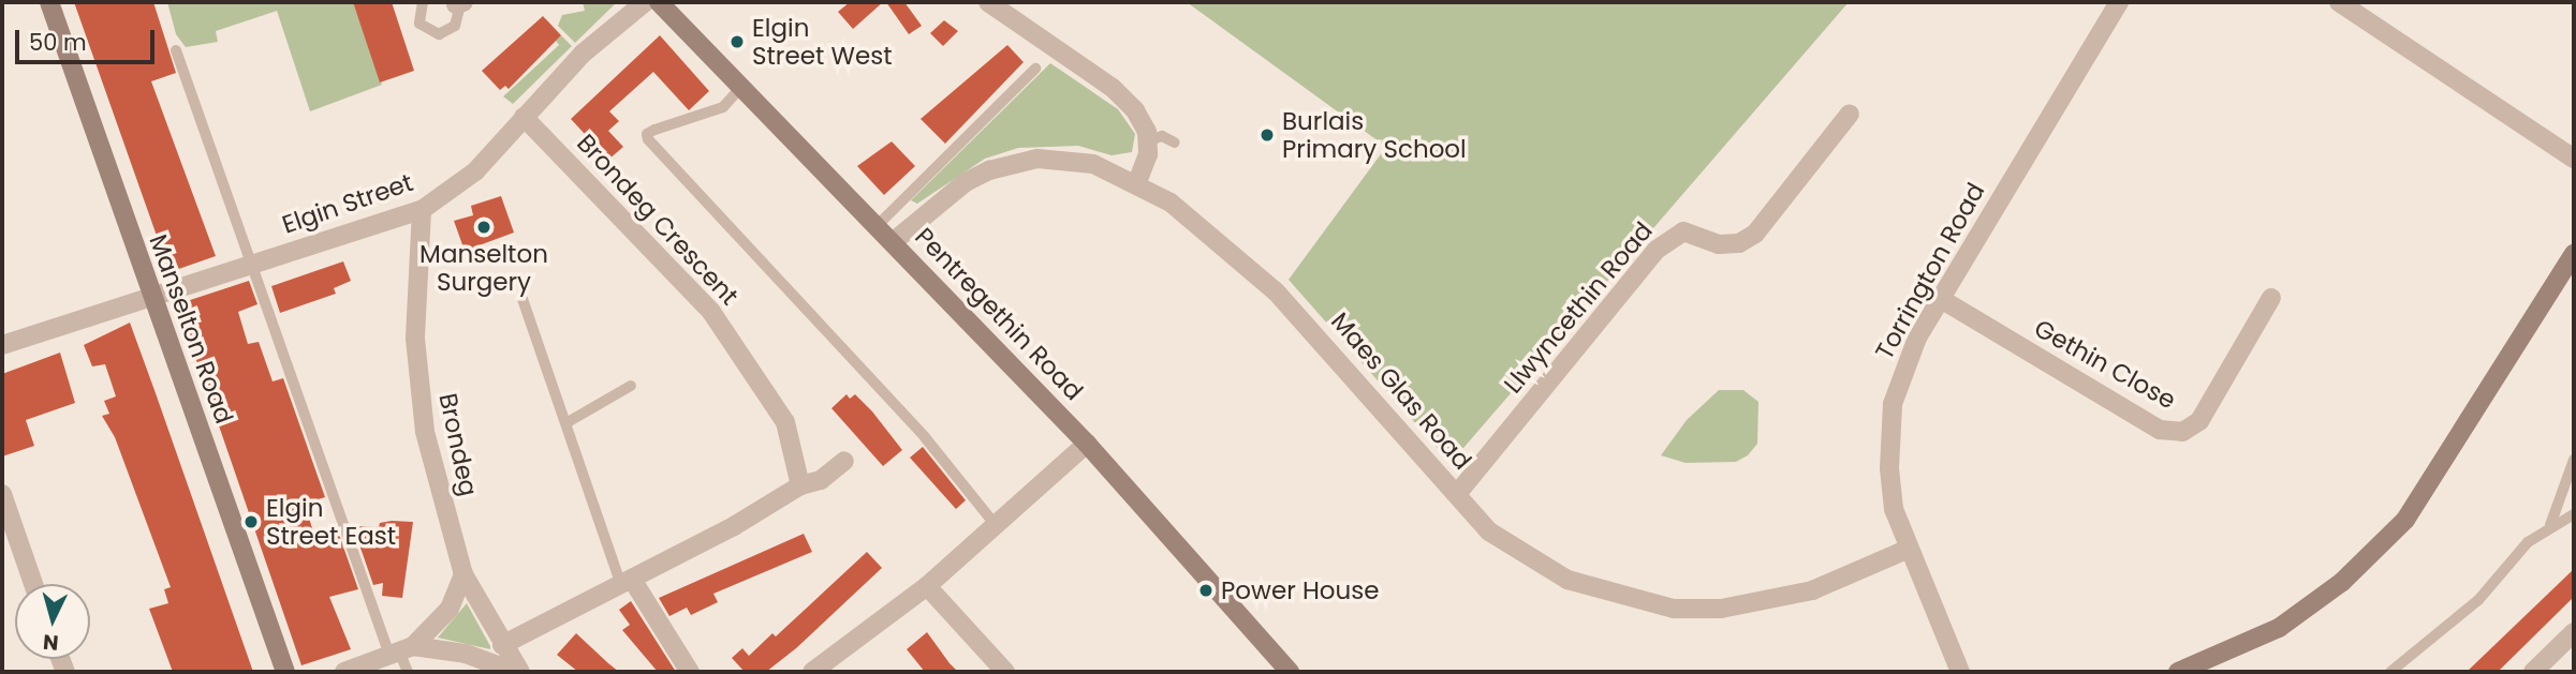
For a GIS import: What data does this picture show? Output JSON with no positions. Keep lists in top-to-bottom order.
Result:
{
  "streets": {
    "street": [
      "Elgin Street",
      "Brondeg Crescent",
      "Torrington Road",
      "Llwyncethin Road",
      "Pentregethin Road",
      "Manselton Road",
      "Gethin Close",
      "Maes Glas Road",
      "Brondeg"
    ]
  },
  "crossings": [
    ["Elgin Street", "Brondeg Crescent"],
    ["Elgin Street", "Manselton Road"],
    ["Elgin Street", "Brondeg"],
    ["Torrington Road", "Gethin Close"],
    ["Torrington Road", "Maes Glas Road"],
    ["Llwyncethin Road", "Maes Glas Road"],
    ["Pentregethin Road", "Maes Glas Road"]
  ],
  "places": [
    "Elgin Street West",
    "Burlais Primary School",
    "Manselton Surgery",
    "Elgin Street East",
    "Power House"
  ],
  "scale_bar": "50 m",
  "north": "bottom"
}
